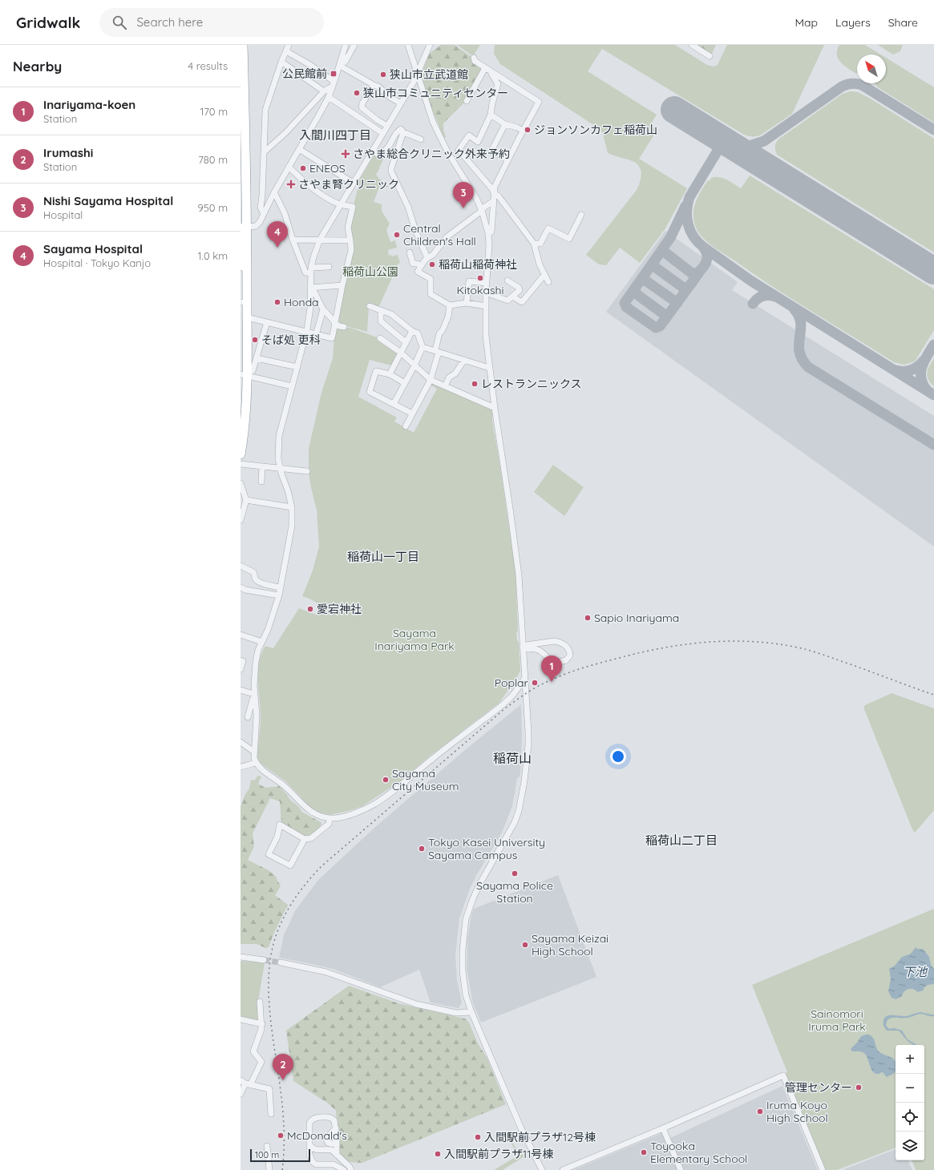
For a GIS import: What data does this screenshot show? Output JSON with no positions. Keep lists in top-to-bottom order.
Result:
{
  "districts": [
    "入間川四丁目",
    "稲荷山一丁目",
    "稲荷山",
    "稲荷山二丁目"
  ],
  "water": ["下池"],
  "parks": ["稲荷山公園", "Sayama Inariyama Park", "Sainomori Iruma Park"],
  "places": {
    "transit": ["公民館前"],
    "other": [
      "狭山市立武道館",
      "狭山市コミュニティセンター",
      "ジョンソンカフェ稲荷山",
      "ENEOS",
      "Central Children's Hall",
      "稲荷山稲荷神社",
      "Kitokashi",
      "Honda",
      "そば処 更科",
      "レストランニックス",
      "愛宕神社",
      "Sapio Inariyama",
      "Poplar",
      "Sayama City Museum",
      "Tokyo Kasei University Sayama Campus",
      "Sayama Police Station",
      "Sayama Keizai High School",
      "管理センター",
      "Iruma Koyo High School",
      "McDonald's",
      "入間駅前プラザ12号棟",
      "Toyooka Elementary School",
      "入間駅前プラザ11号棟"
    ],
    "health": ["さやま総合クリニック外来予約", "さやま腎クリニック"]
  },
  "scale_bar": "100 m",
  "north": "top left",
  "page": {
    "header": "Gridwalk",
    "search": "Search here",
    "nav": ["Map", "Layers", "Share"],
    "heading": ["Nearby", "4 results"],
    "list": [
      {
        "mark": "1",
        "name": "Inariyama-koen",
        "note": "Station",
        "value": "170 m"
      },
      {
        "mark": "2",
        "name": "Irumashi",
        "note": "Station",
        "value": "780 m"
      },
      {
        "mark": "3",
        "name": "Nishi Sayama Hospital",
        "note": "Hospital",
        "value": "950 m"
      },
      {
        "mark": "4",
        "name": "Sayama Hospital",
        "note": "Hospital · Tokyo Kanjo",
        "value": "1.0 km"
      }
    ],
    "pins": [
      "3",
      "4",
      "1",
      "2"
    ],
    "map_buttons": ["+", "−"],
    "scale": "100 m"
  }
}
